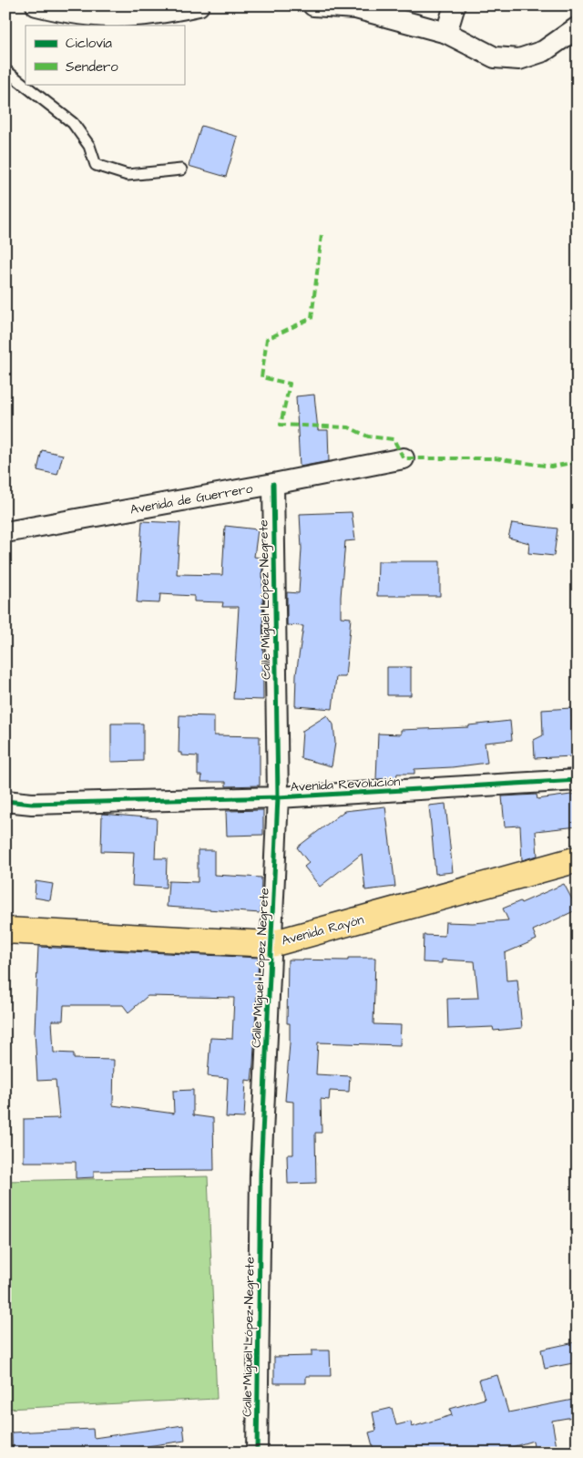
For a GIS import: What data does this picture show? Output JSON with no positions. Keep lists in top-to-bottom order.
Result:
{
  "streets": {
    "main road": ["Avenida Rayón"],
    "street": ["Avenida de Guerrero", "Calle Miguel López Negrete", "Avenida Revolución"]
  },
  "crossings": [
    ["Avenida de Guerrero", "Calle Miguel López Negrete"],
    ["Calle Miguel López Negrete", "Avenida Revolución"],
    ["Calle Miguel López Negrete", "Avenida Rayón"]
  ],
  "legend": ["Ciclovía", "Sendero"]
}
